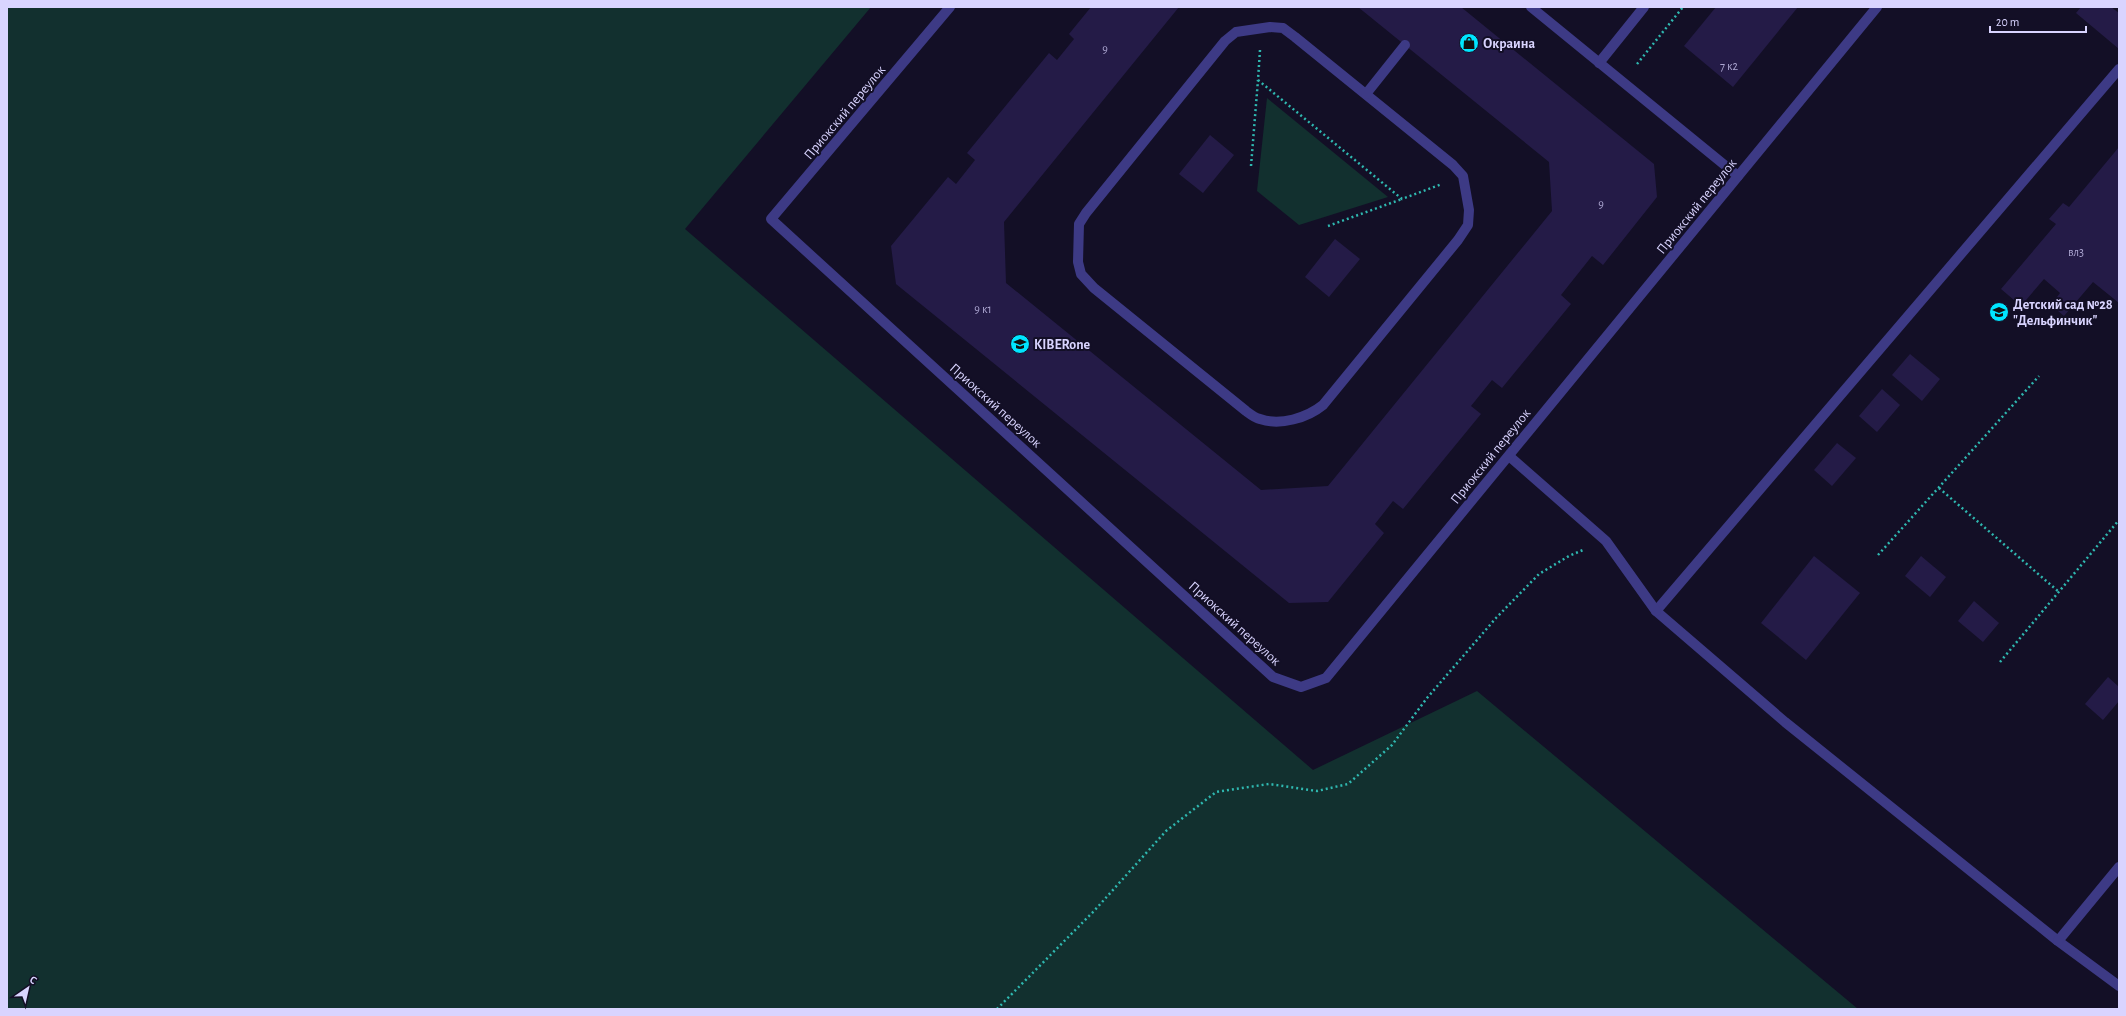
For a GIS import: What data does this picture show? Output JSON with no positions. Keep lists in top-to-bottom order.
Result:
{
  "streets": {
    "street": ["Приокский переулок"]
  },
  "places": {
    "shop": ["Окраина"],
    "school or university": ["Детский сад №28 \"Дельфинчик\"", "KIBERone"]
  },
  "house_numbers": [
    "9",
    "7 к2",
    "9",
    "вл3",
    "9 к1"
  ],
  "scale_bar": "20 m",
  "north": "top right"
}
